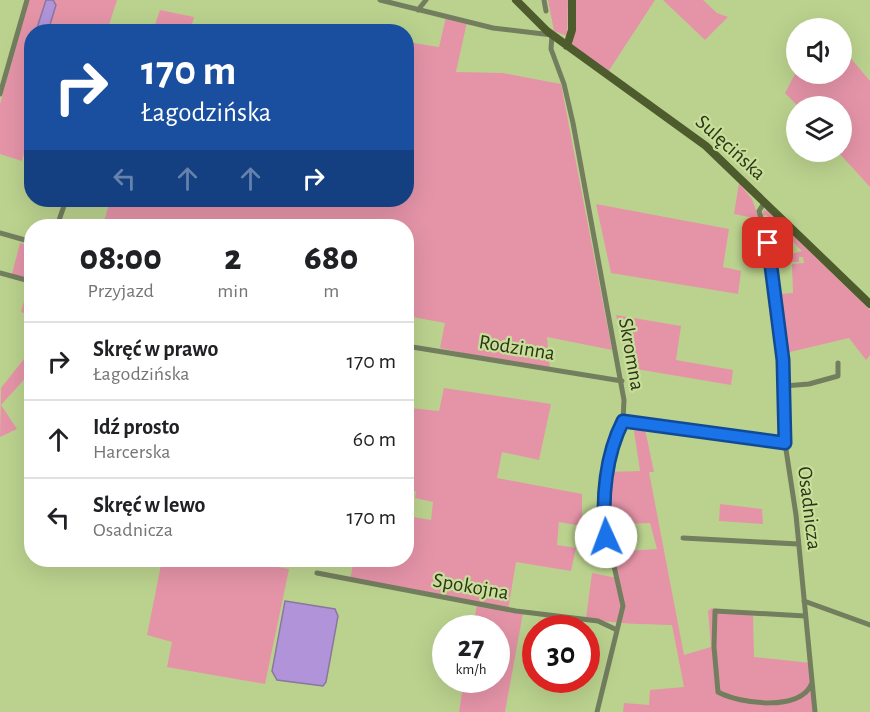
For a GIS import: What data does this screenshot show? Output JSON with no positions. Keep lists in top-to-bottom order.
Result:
{
  "streets": {
    "street": [
      "Sulęcińska",
      "Rodzinna",
      "Skromna",
      "Osadnicza",
      "Spokojna"
    ]
  },
  "crossings": [
    ["Sulęcińska", "Skromna"],
    ["Sulęcińska", "Osadnicza"],
    ["Rodzinna", "Skromna"],
    ["Skromna", "Spokojna"]
  ],
  "page": {
    "turn": ["170 m", "Łagodzińska"],
    "eta": [
      "08:00",
      "Przyjazd",
      "2",
      "min",
      "680",
      "m"
    ],
    "list": [
      {
        "name": "Skręć w prawo",
        "note": "Łagodzińska",
        "value": "170 m"
      },
      {
        "name": "Idź prosto",
        "note": "Harcerska",
        "value": "60 m"
      },
      {
        "name": "Skręć w lewo",
        "note": "Osadnicza",
        "value": "170 m"
      }
    ],
    "speed": "27 km/h",
    "limit": "30"
  }
}
